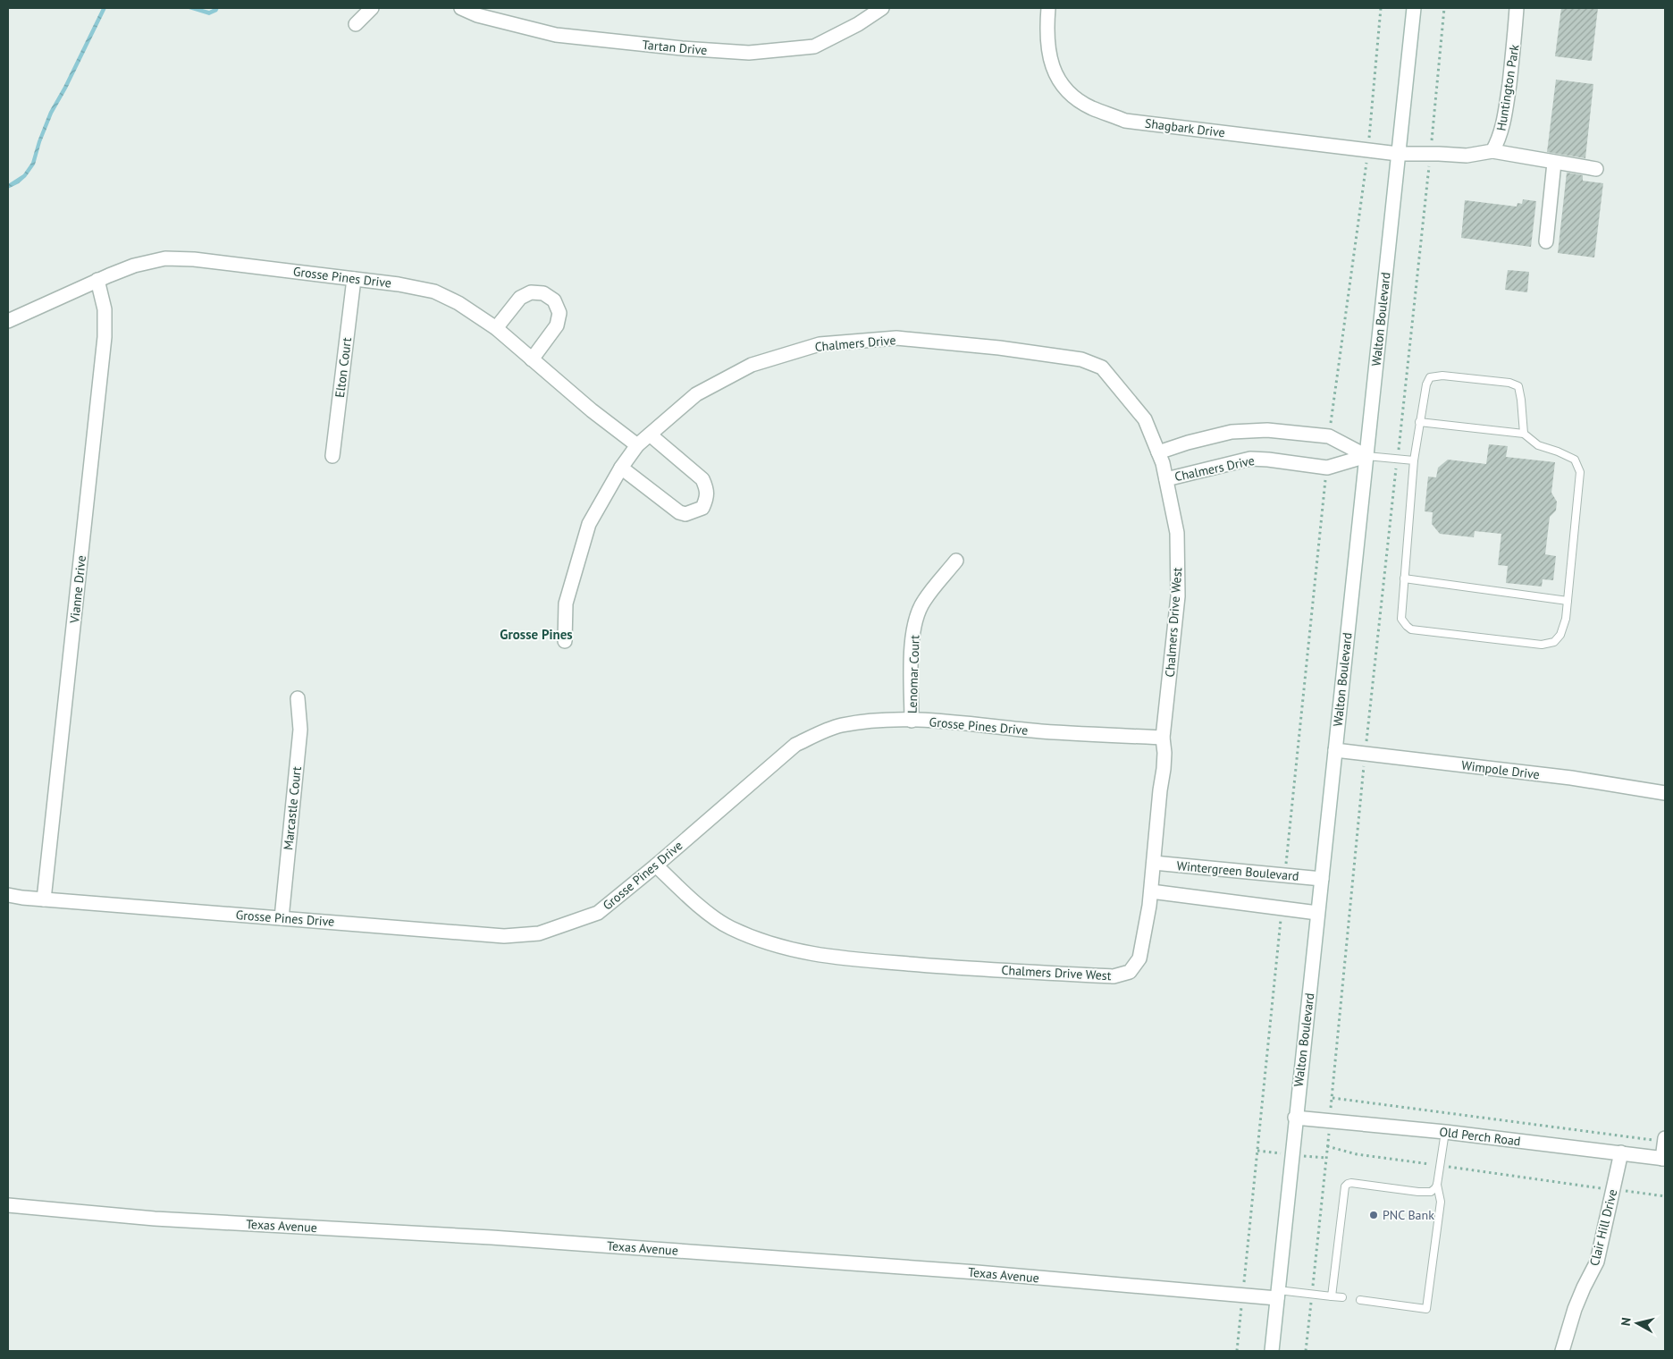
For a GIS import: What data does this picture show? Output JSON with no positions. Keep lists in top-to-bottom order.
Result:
{
  "streets": {
    "street": [
      "Tartan Drive",
      "Huntington Park",
      "Shagbark Drive",
      "Grosse Pines Drive",
      "Walton Boulevard",
      "Chalmers Drive",
      "Elton Court",
      "Vianne Drive",
      "Chalmers Drive West",
      "Lenomar Court",
      "Wimpole Drive",
      "Marcastle Court",
      "Wintergreen Boulevard",
      "Old Perch Road",
      "Texas Avenue",
      "Clair Hill Drive"
    ]
  },
  "crossings": [
    ["Shagbark Drive", "Walton Boulevard"],
    ["Grosse Pines Drive", "Chalmers Drive"],
    ["Grosse Pines Drive", "Elton Court"],
    ["Grosse Pines Drive", "Vianne Drive"],
    ["Grosse Pines Drive", "Chalmers Drive West"],
    ["Grosse Pines Drive", "Lenomar Court"],
    ["Grosse Pines Drive", "Marcastle Court"],
    ["Walton Boulevard", "Chalmers Drive"],
    ["Walton Boulevard", "Wimpole Drive"],
    ["Walton Boulevard", "Wintergreen Boulevard"],
    ["Walton Boulevard", "Old Perch Road"],
    ["Walton Boulevard", "Texas Avenue"],
    ["Chalmers Drive", "Chalmers Drive West"],
    ["Chalmers Drive West", "Wintergreen Boulevard"],
    ["Old Perch Road", "Clair Hill Drive"]
  ],
  "districts": ["Grosse Pines"],
  "places": ["PNC Bank"],
  "north": "left"
}
